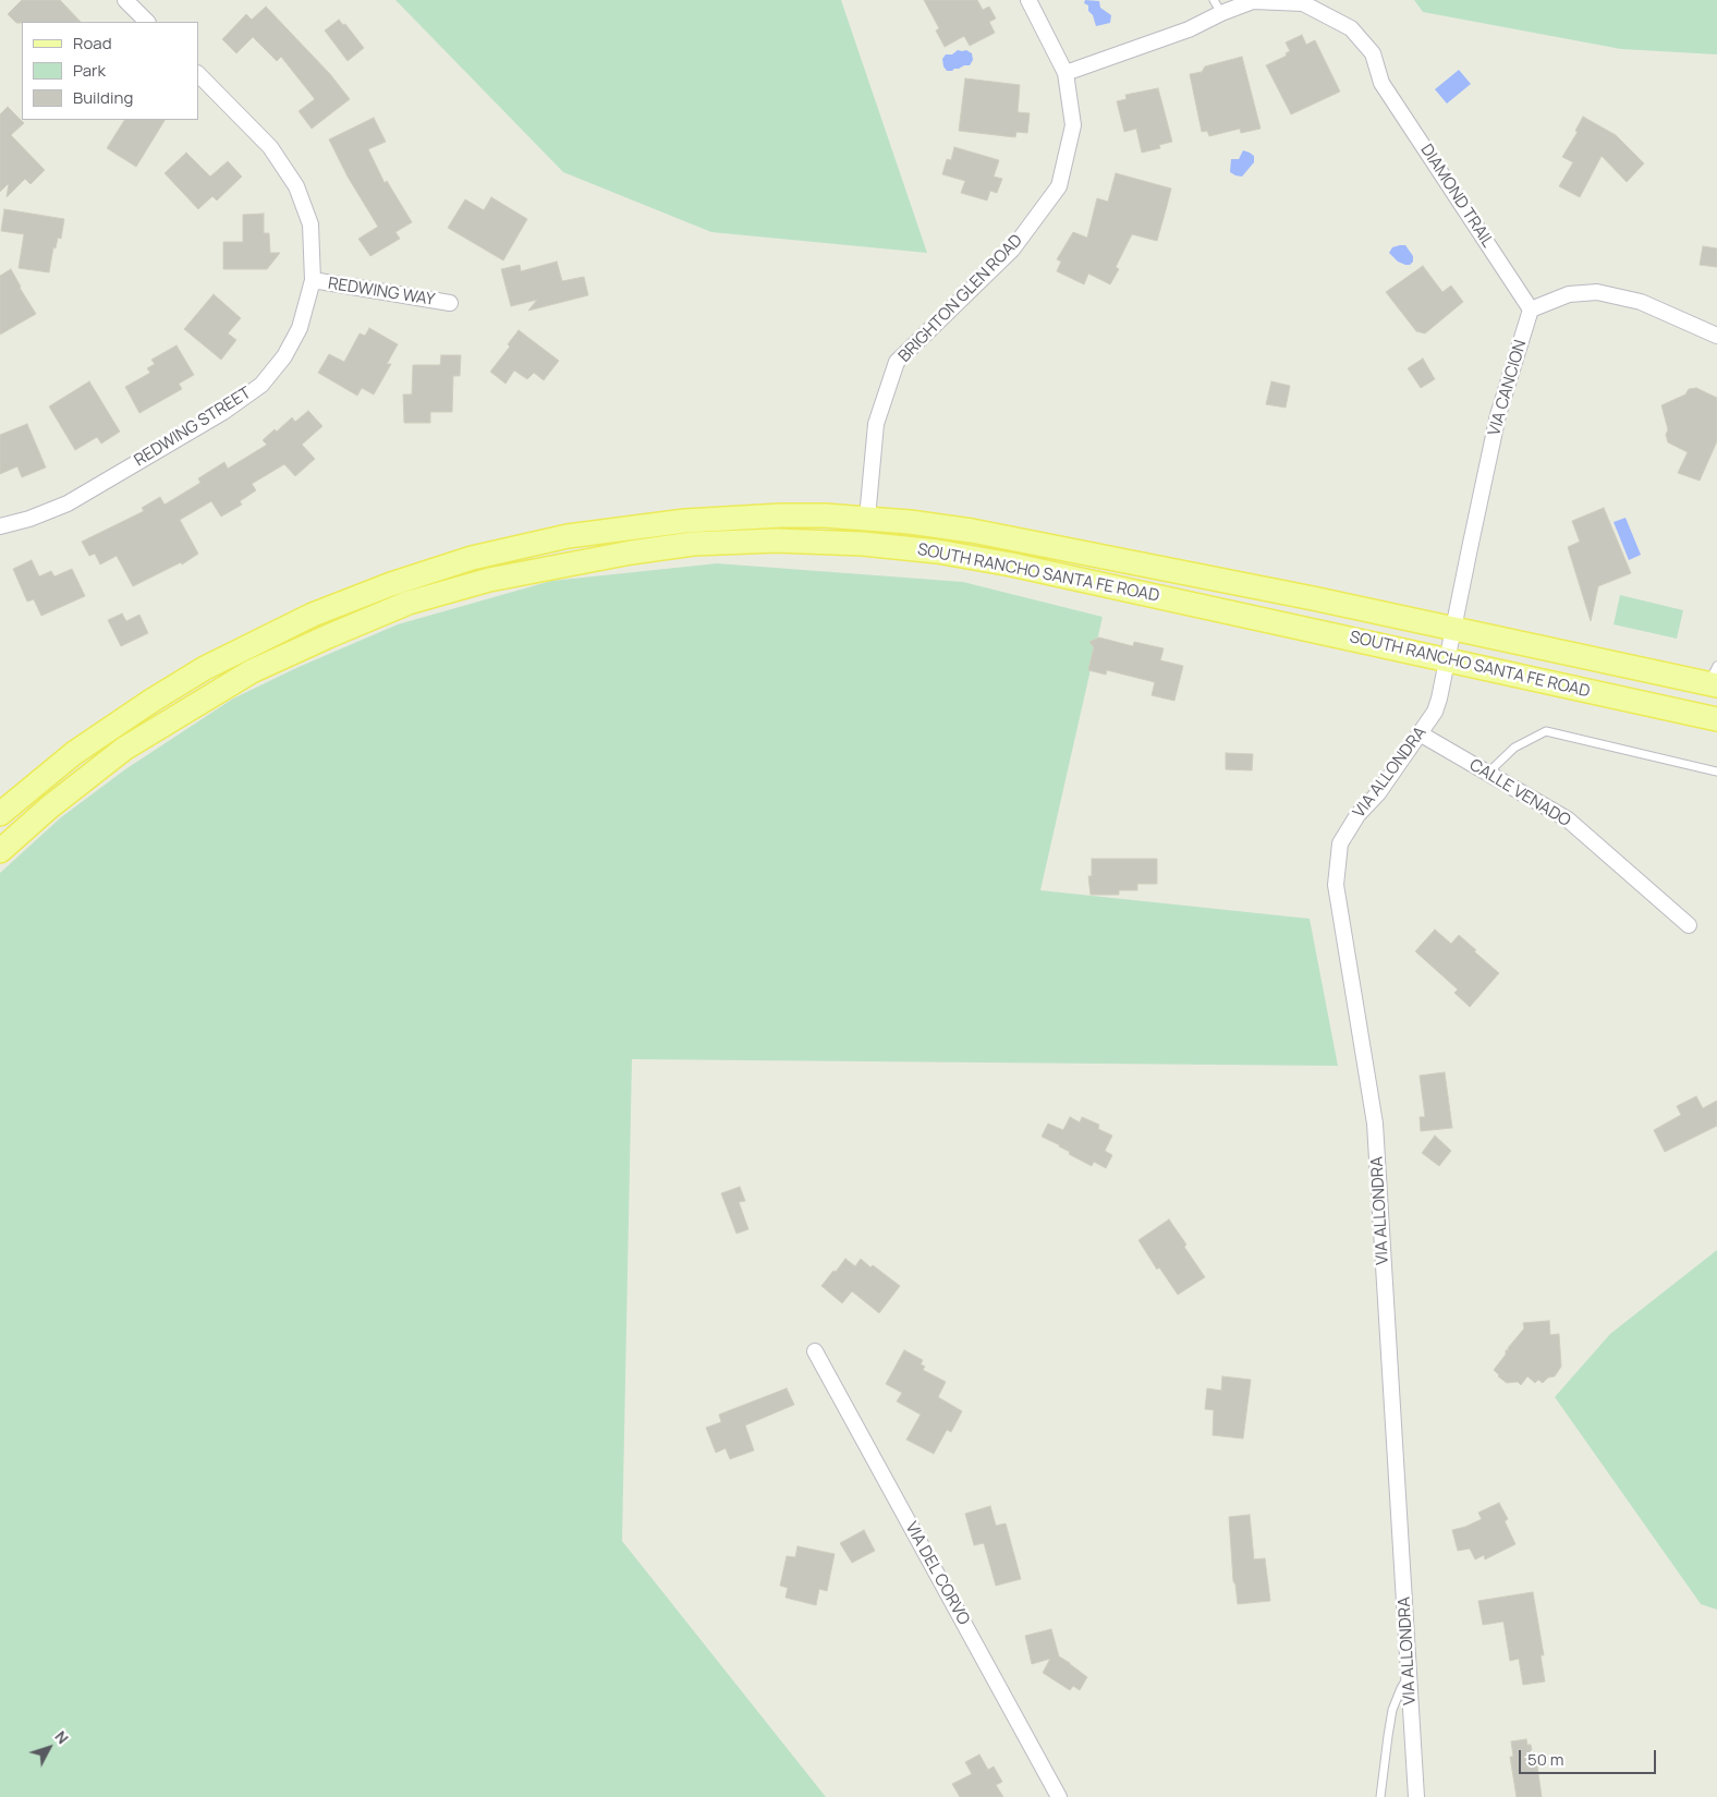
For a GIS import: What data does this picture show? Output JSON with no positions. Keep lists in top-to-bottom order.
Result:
{
  "streets": {
    "main road": ["SOUTH RANCHO SANTA FE ROAD"],
    "street": [
      "DIAMOND TRAIL",
      "REDWING WAY",
      "BRIGHTON GLEN ROAD",
      "VIA CANCION",
      "REDWING STREET",
      "VIA ALLONDRA",
      "CALLE VENADO",
      "VIA DEL CORVO"
    ]
  },
  "crossings": [
    ["DIAMOND TRAIL", "BRIGHTON GLEN ROAD"],
    ["DIAMOND TRAIL", "VIA CANCION"],
    ["REDWING WAY", "REDWING STREET"],
    ["BRIGHTON GLEN ROAD", "SOUTH RANCHO SANTA FE ROAD"],
    ["VIA CANCION", "SOUTH RANCHO SANTA FE ROAD"],
    ["VIA CANCION", "VIA ALLONDRA"],
    ["SOUTH RANCHO SANTA FE ROAD", "VIA ALLONDRA"],
    ["VIA ALLONDRA", "CALLE VENADO"]
  ],
  "legend": ["Road", "Park", "Building"],
  "scale_bar": "50 m",
  "north": "top right"
}
